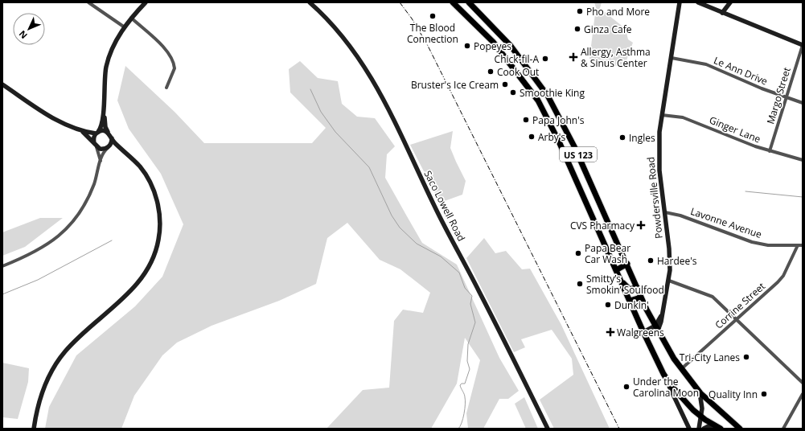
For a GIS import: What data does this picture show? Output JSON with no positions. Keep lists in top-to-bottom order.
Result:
{
  "streets": {
    "highway": ["US 123"],
    "street": [
      "Le Ann Drive",
      "Margo Street",
      "Ginger Lane",
      "Powdersville Road",
      "Saco Lowell Road",
      "Lavonne Avenue",
      "Corrine Street"
    ]
  },
  "crossings": [
    ["Le Ann Drive", "Margo Street"],
    ["Le Ann Drive", "Powdersville Road"],
    ["Margo Street", "Ginger Lane"],
    ["Ginger Lane", "Powdersville Road"],
    ["US 123", "Powdersville Road"],
    ["US 123", "Corrine Street"],
    ["Powdersville Road", "Lavonne Avenue"],
    ["Lavonne Avenue", "Corrine Street"]
  ],
  "places": {
    "other": [
      "Pho and More",
      "The Blood Connection",
      "Ginza Cafe",
      "Popeyes",
      "Chick-fil-A",
      "Cook Out",
      "Bruster's Ice Cream",
      "Smoothie King",
      "Papa John's",
      "Arby's",
      "Ingles",
      "Papa Bear Car Wash",
      "Hardee's",
      "Smitty’s Smokin’ Soulfood",
      "Dunkin'",
      "Tri-City Lanes",
      "Under the Carolina Moon",
      "Quality Inn"
    ],
    "health": ["Allergy, Asthma & Sinus Center", "CVS Pharmacy", "Walgreens"]
  },
  "north": "bottom left"
}
